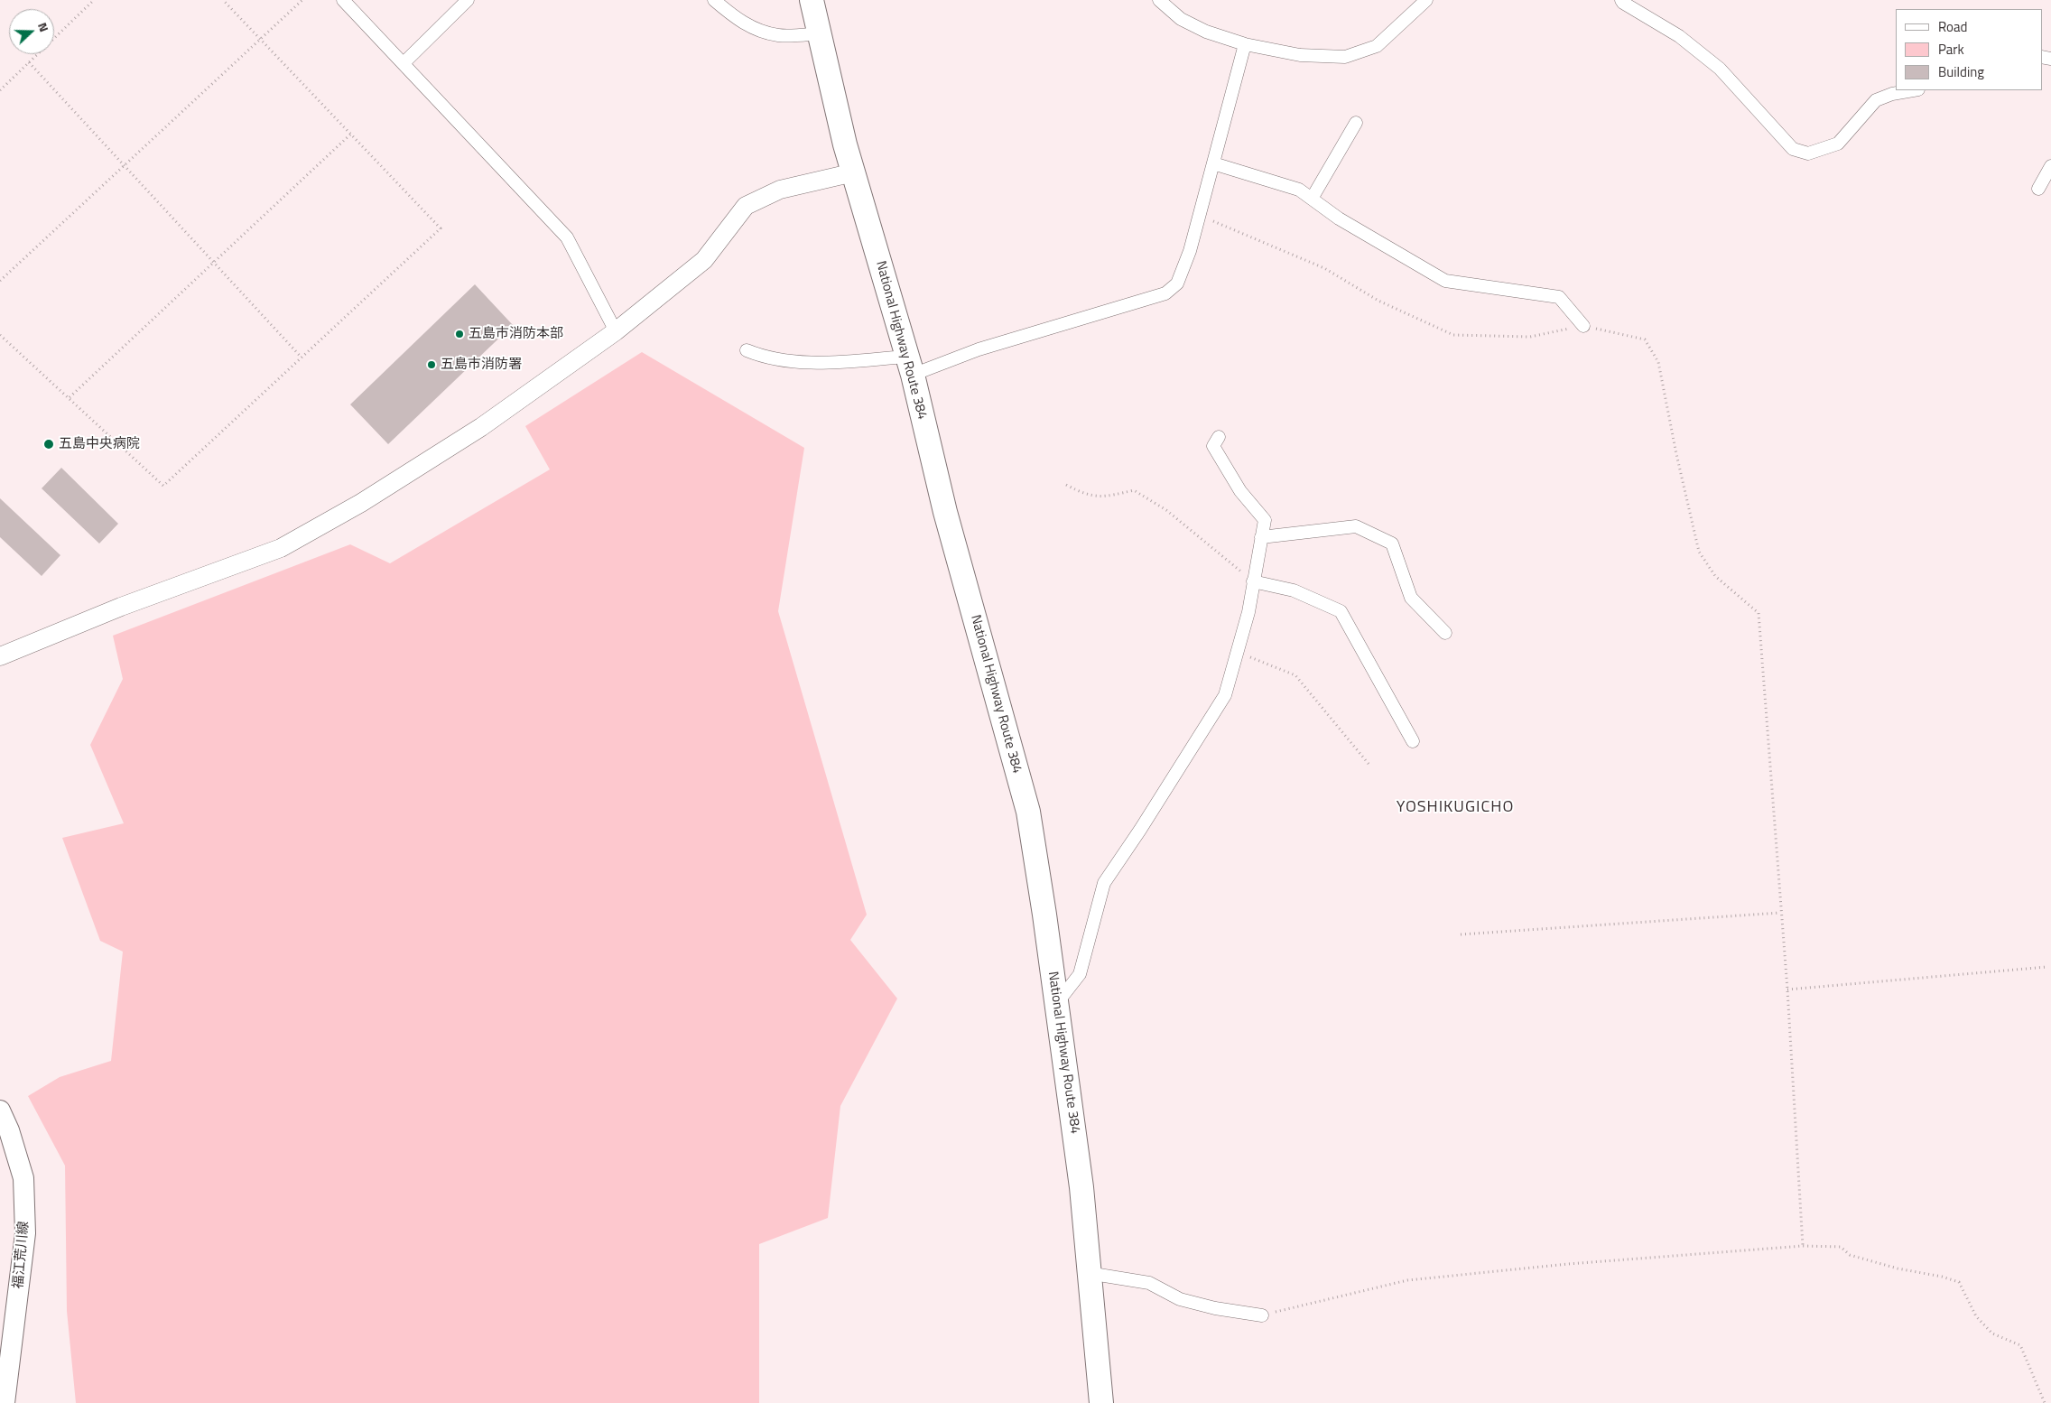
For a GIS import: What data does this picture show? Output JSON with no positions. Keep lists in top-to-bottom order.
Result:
{
  "streets": {
    "highway": ["National Highway Route 384"],
    "main road": ["福江荒川線"]
  },
  "districts": ["YOSHIKUGICHO"],
  "places": ["五島市消防本部", "五島市消防署", "五島中央病院"],
  "legend": ["Road", "Park", "Building"],
  "north": "right"
}
